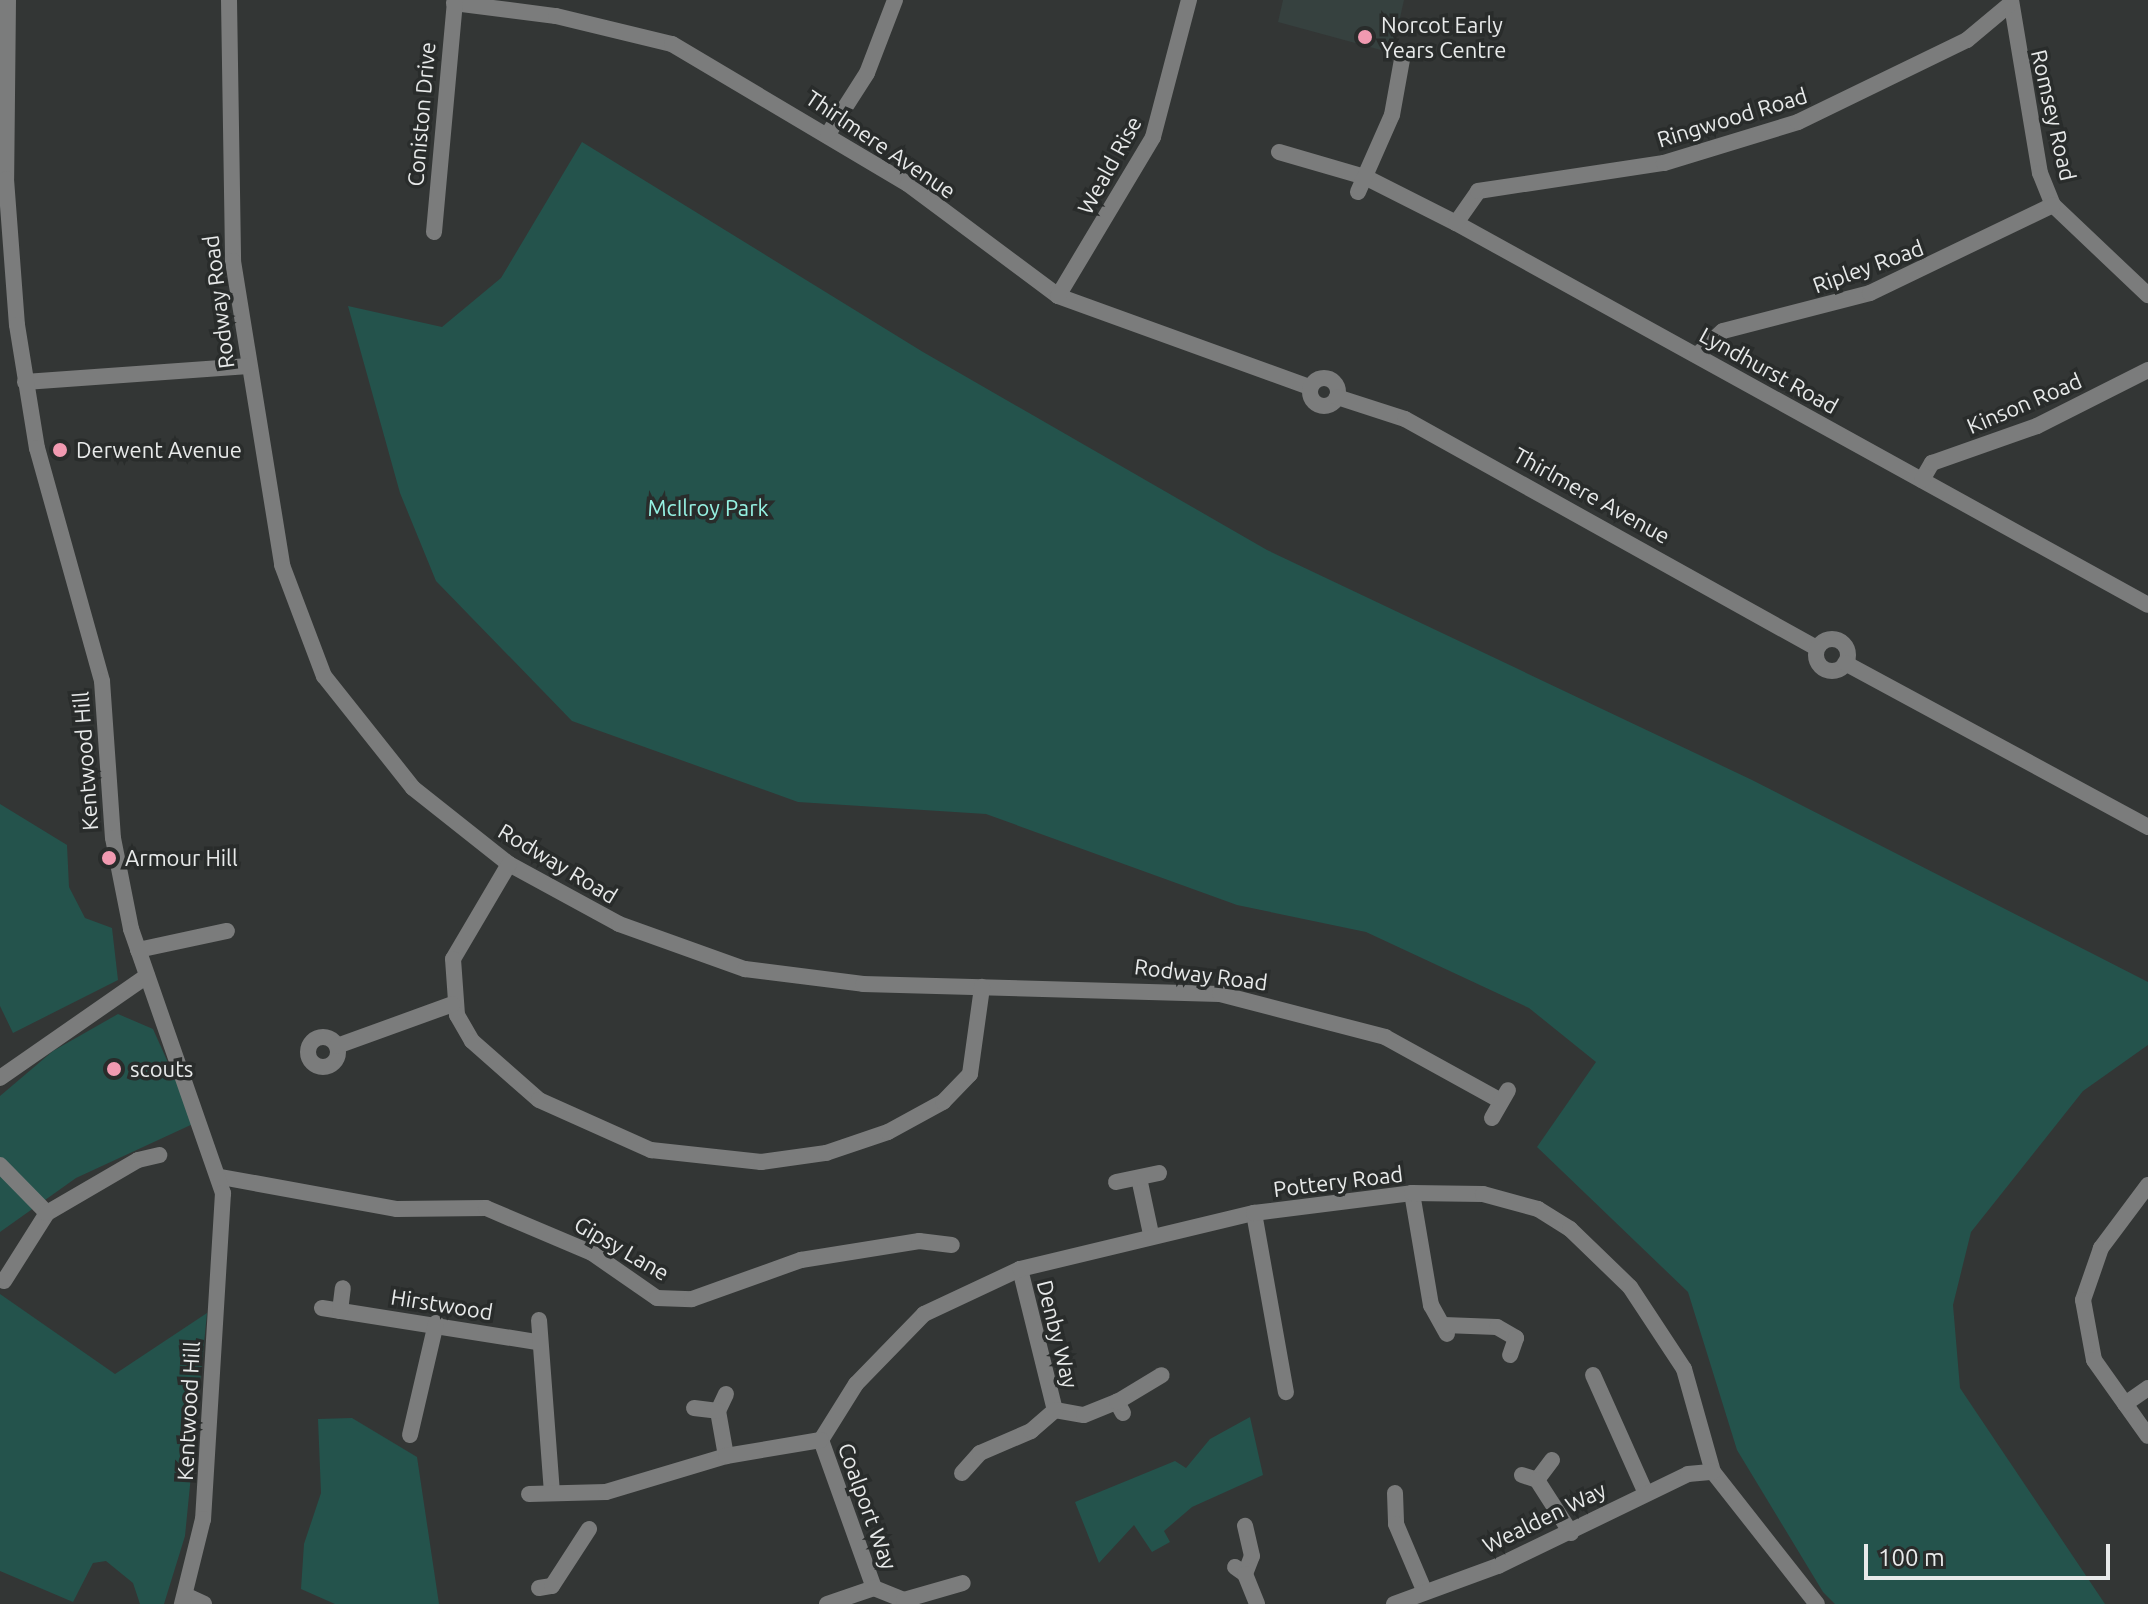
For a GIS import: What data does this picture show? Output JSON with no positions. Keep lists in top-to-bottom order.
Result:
{
  "streets": {
    "street": [
      "Coniston Drive",
      "Romsey Road",
      "Ringwood Road",
      "Thirlmere Avenue",
      "Weald Rise",
      "Ripley Road",
      "Rodway Road",
      "Lyndhurst Road",
      "Kinson Road",
      "Kentwood Hill",
      "Pottery Road",
      "Gipsy Lane",
      "Hirstwood",
      "Denby Way",
      "Coalport Way",
      "Wealden Way"
    ]
  },
  "crossings": [
    ["Coniston Drive", "Thirlmere Avenue"],
    ["Romsey Road", "Ringwood Road"],
    ["Romsey Road", "Ripley Road"],
    ["Ringwood Road", "Lyndhurst Road"],
    ["Thirlmere Avenue", "Weald Rise"],
    ["Ripley Road", "Lyndhurst Road"],
    ["Lyndhurst Road", "Kinson Road"],
    ["Kentwood Hill", "Gipsy Lane"],
    ["Pottery Road", "Denby Way"],
    ["Pottery Road", "Coalport Way"],
    ["Pottery Road", "Wealden Way"]
  ],
  "parks": ["McIlroy Park"],
  "places": [
    "Norcot Early Years Centre",
    "Derwent Avenue",
    "Armour Hill",
    "scouts"
  ],
  "scale_bar": "100 m"
}
